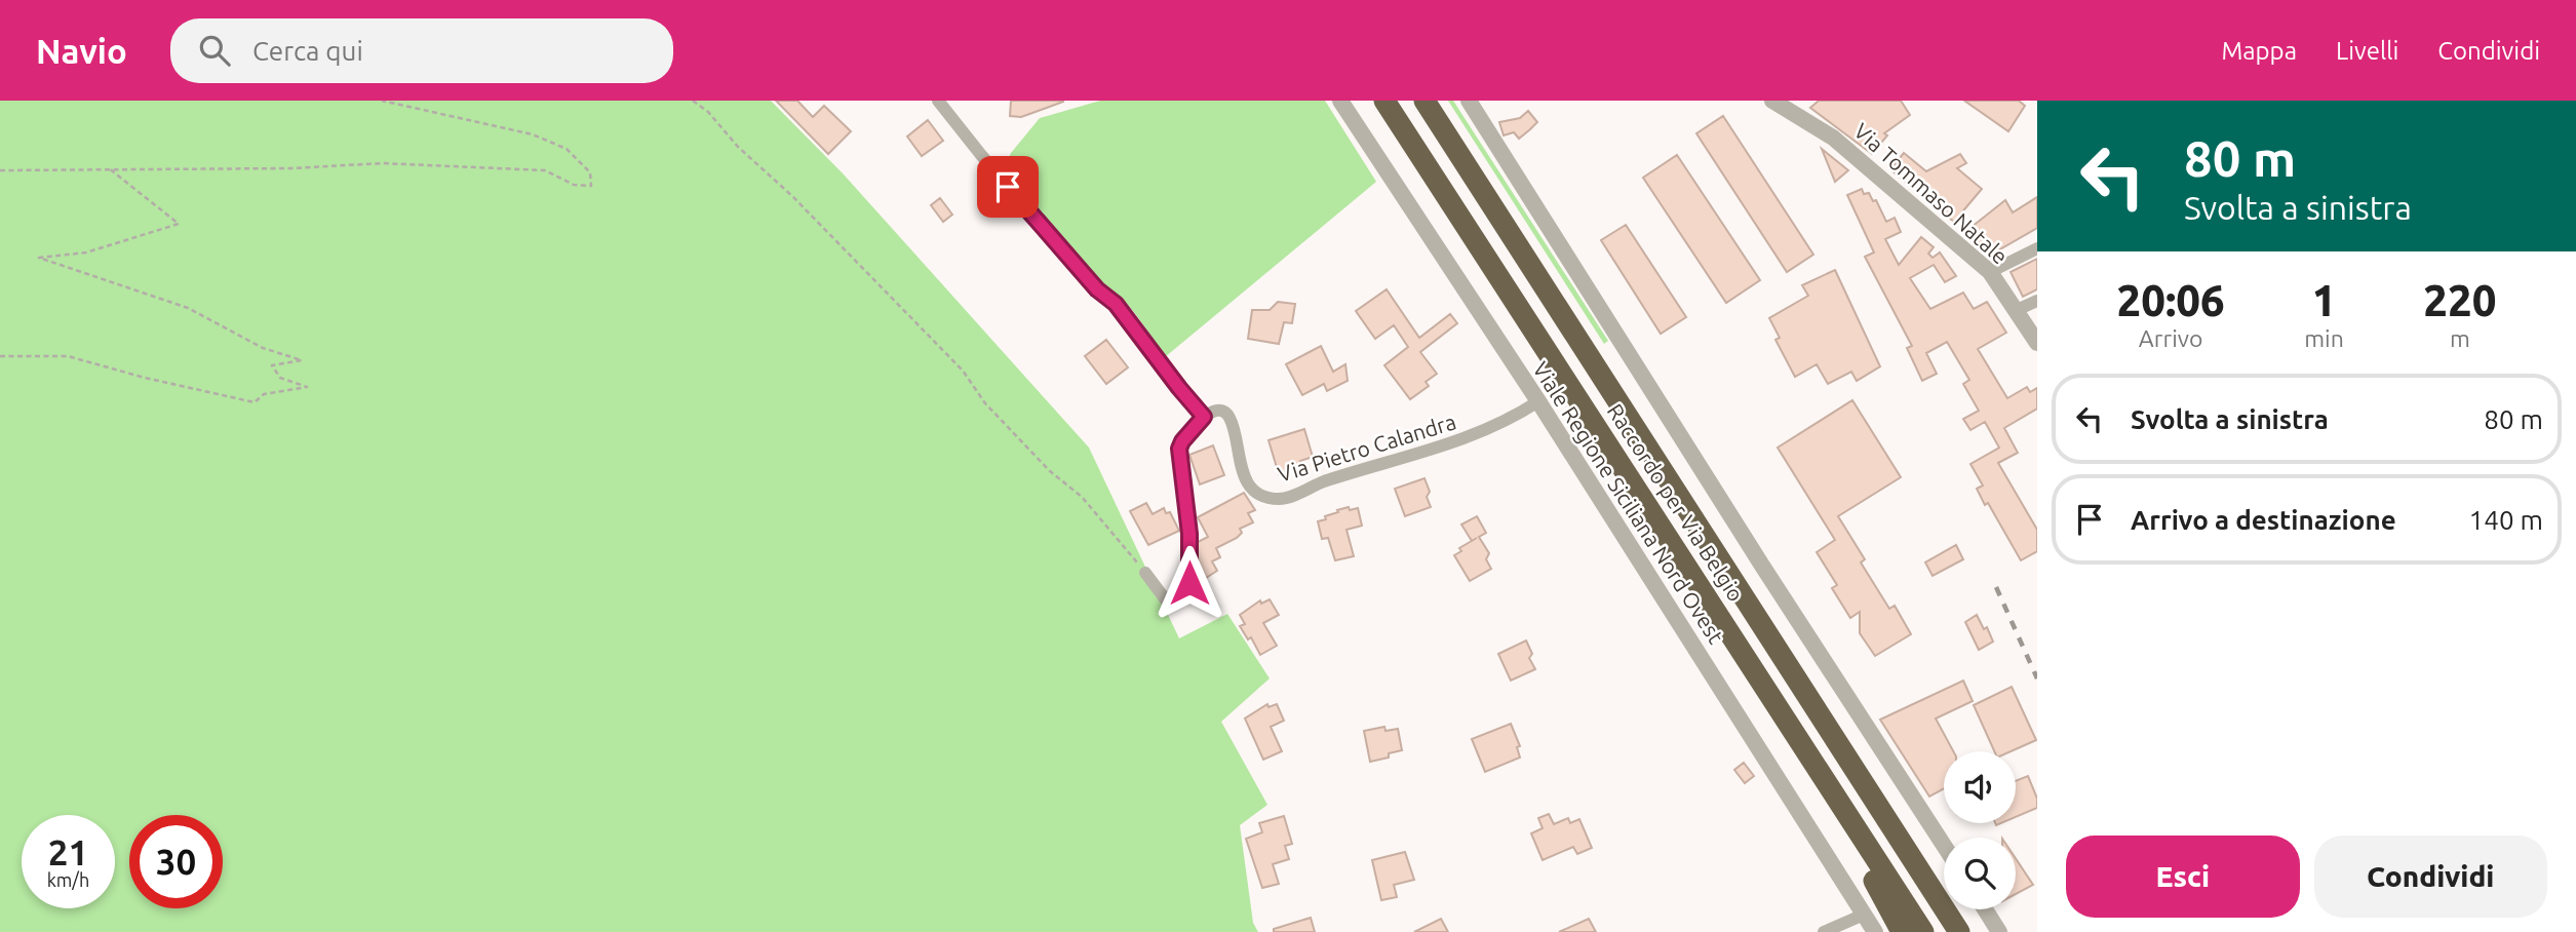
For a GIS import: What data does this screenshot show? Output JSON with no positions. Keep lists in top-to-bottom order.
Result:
{
  "streets": {
    "highway": ["Raccordo per Via Belgio"],
    "street": ["Via Tommaso Natale", "Via Pietro Calandra", "Viale Regione Siciliana Nord Ovest"]
  },
  "crossings": [
    ["Via Pietro Calandra", "Viale Regione Siciliana Nord Ovest"]
  ],
  "page": {
    "header": "Navio",
    "search": "Cerca qui",
    "nav": ["Mappa", "Livelli", "Condividi"],
    "turn": ["80 m", "Svolta a sinistra"],
    "eta": [
      "20:06",
      "Arrivo",
      "1",
      "min",
      "220",
      "m"
    ],
    "list": [
      {
        "name": "Svolta a sinistra",
        "value": "80 m"
      },
      {
        "name": "Arrivo a destinazione",
        "value": "140 m"
      }
    ],
    "speed": "21 km/h",
    "limit": "30",
    "buttons": ["Esci", "Condividi"]
  }
}
